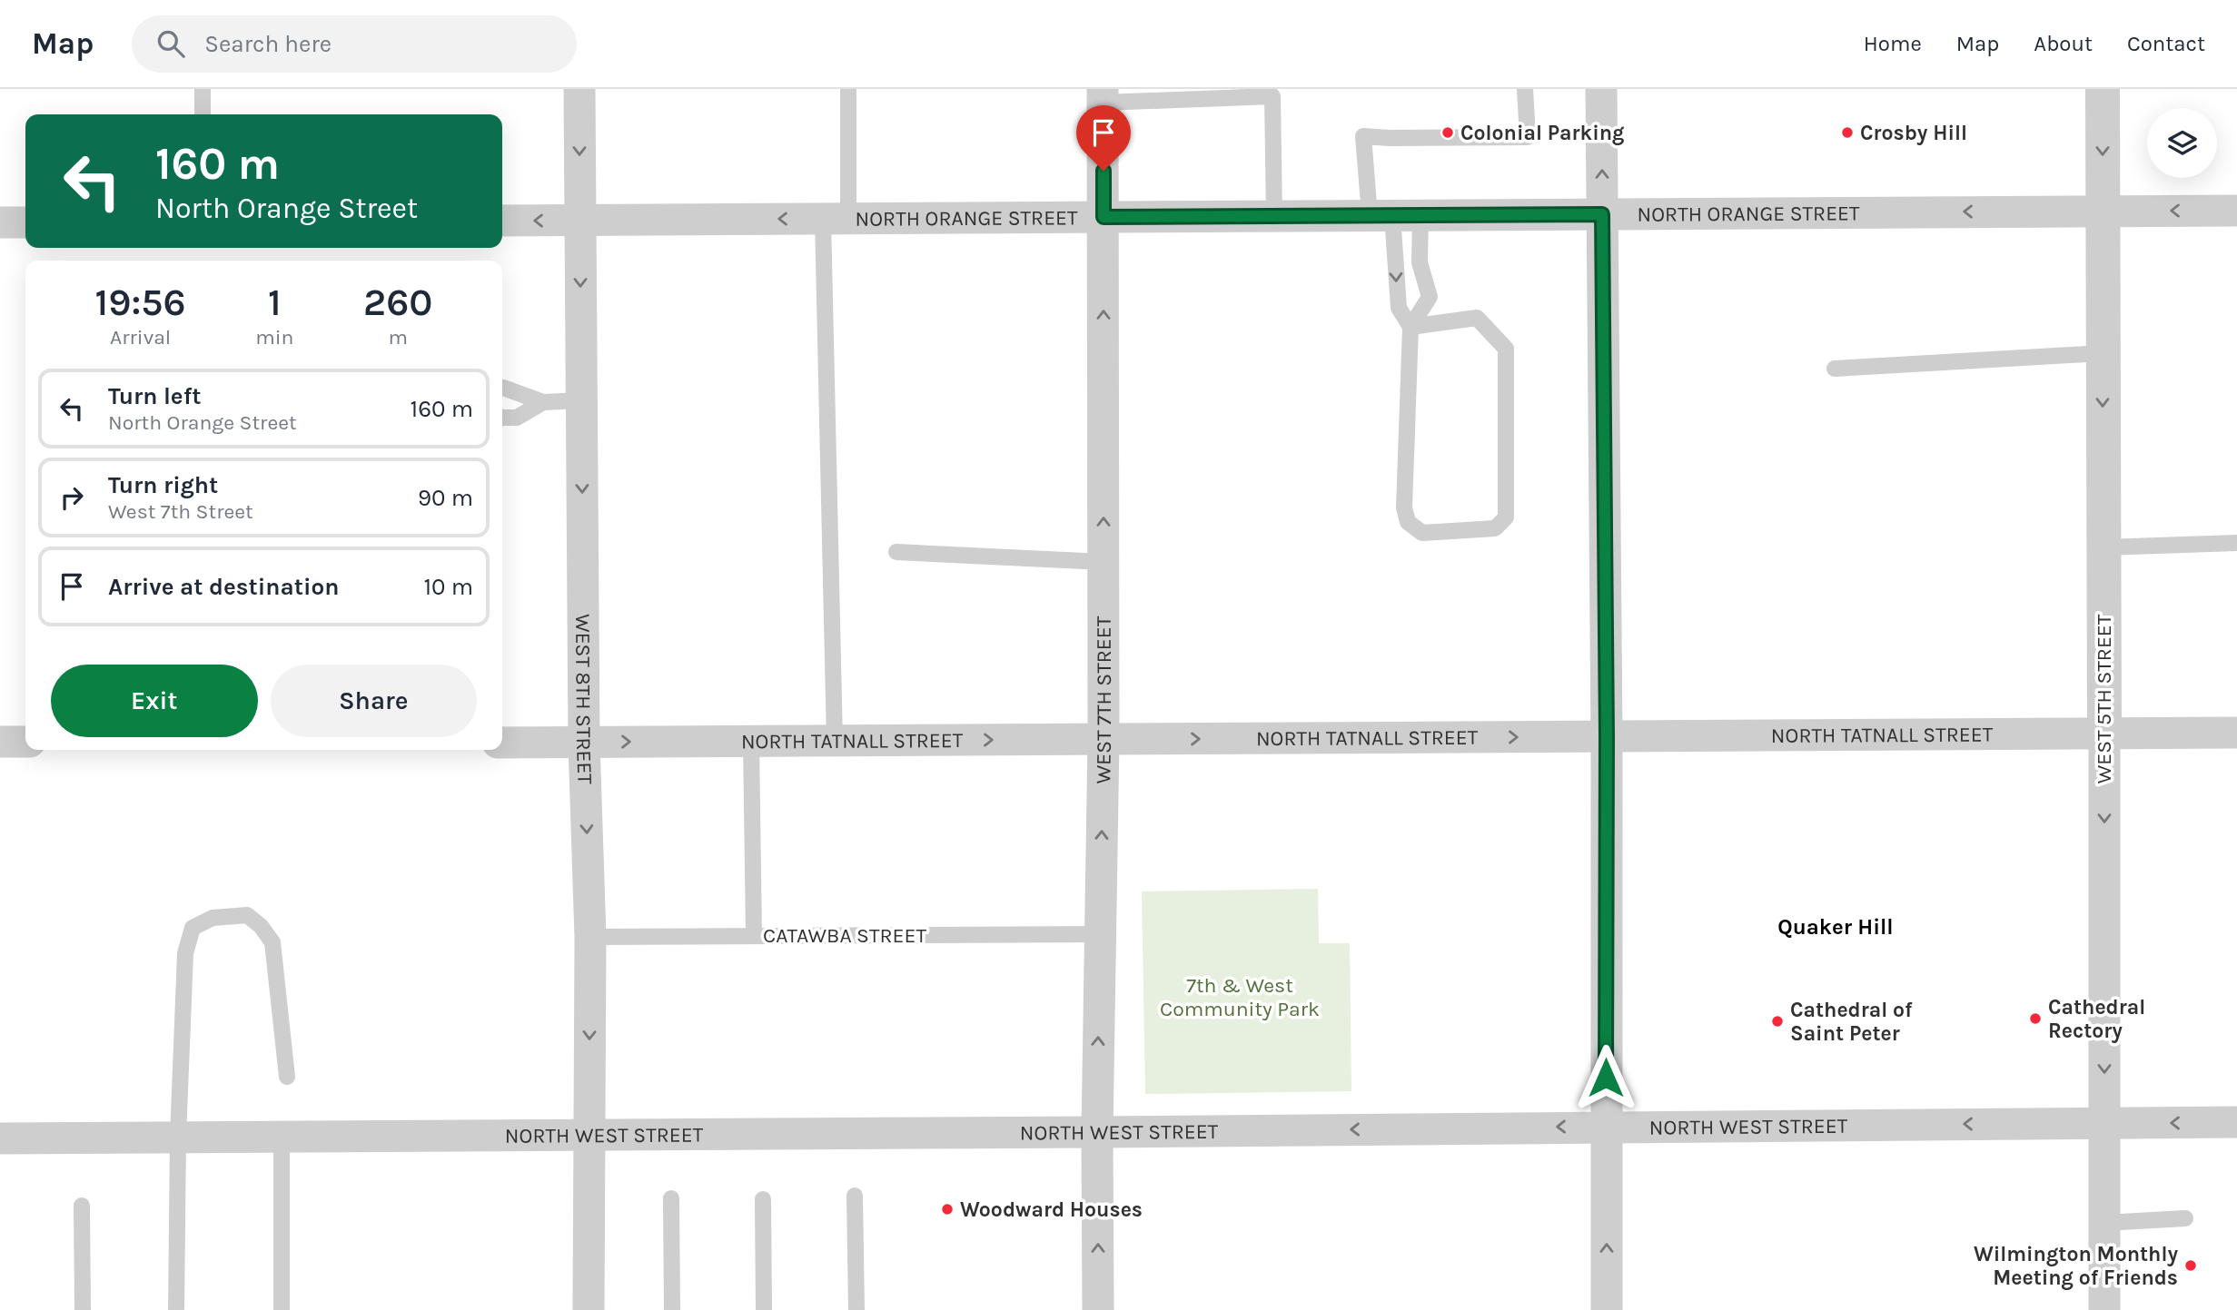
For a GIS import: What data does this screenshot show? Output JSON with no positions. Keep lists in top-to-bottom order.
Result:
{
  "streets": {
    "street": [
      "NORTH ORANGE STREET",
      "WEST 5TH STREET",
      "WEST 8TH STREET",
      "WEST 7TH STREET",
      "NORTH TATNALL STREET",
      "NORTH WEST STREET"
    ],
    "lane": ["CATAWBA STREET"]
  },
  "crossings": [
    ["NORTH ORANGE STREET", "WEST 5TH STREET"],
    ["NORTH ORANGE STREET", "WEST 8TH STREET"],
    ["NORTH ORANGE STREET", "WEST 7TH STREET"],
    ["WEST 5TH STREET", "NORTH TATNALL STREET"],
    ["WEST 5TH STREET", "NORTH WEST STREET"],
    ["WEST 8TH STREET", "NORTH TATNALL STREET"],
    ["WEST 8TH STREET", "CATAWBA STREET"],
    ["WEST 8TH STREET", "NORTH WEST STREET"],
    ["WEST 7TH STREET", "NORTH TATNALL STREET"],
    ["WEST 7TH STREET", "CATAWBA STREET"],
    ["WEST 7TH STREET", "NORTH WEST STREET"]
  ],
  "one_way": [
    "NORTH ORANGE STREET",
    "WEST 5TH STREET",
    "WEST 8TH STREET",
    "WEST 7TH STREET",
    "NORTH TATNALL STREET",
    "NORTH WEST STREET"
  ],
  "districts": ["Quaker Hill"],
  "parks": ["7th & West Community Park"],
  "places": [
    "Colonial Parking",
    "Crosby Hill",
    "Cathedral Rectory",
    "Cathedral of Saint Peter",
    "Woodward Houses",
    "Wilmington Monthly Meeting of Friends"
  ],
  "page": {
    "header": "Map",
    "search": "Search here",
    "nav": [
      "Home",
      "Map",
      "About",
      "Contact"
    ],
    "turn": ["160 m", "North Orange Street"],
    "eta": [
      "19:56",
      "Arrival",
      "1",
      "min",
      "260",
      "m"
    ],
    "list": [
      {
        "name": "Turn left",
        "note": "North Orange Street",
        "value": "160 m"
      },
      {
        "name": "Turn right",
        "note": "West 7th Street",
        "value": "90 m"
      },
      {
        "name": "Arrive at destination",
        "value": "10 m"
      }
    ],
    "buttons": ["Exit", "Share"]
  }
}
